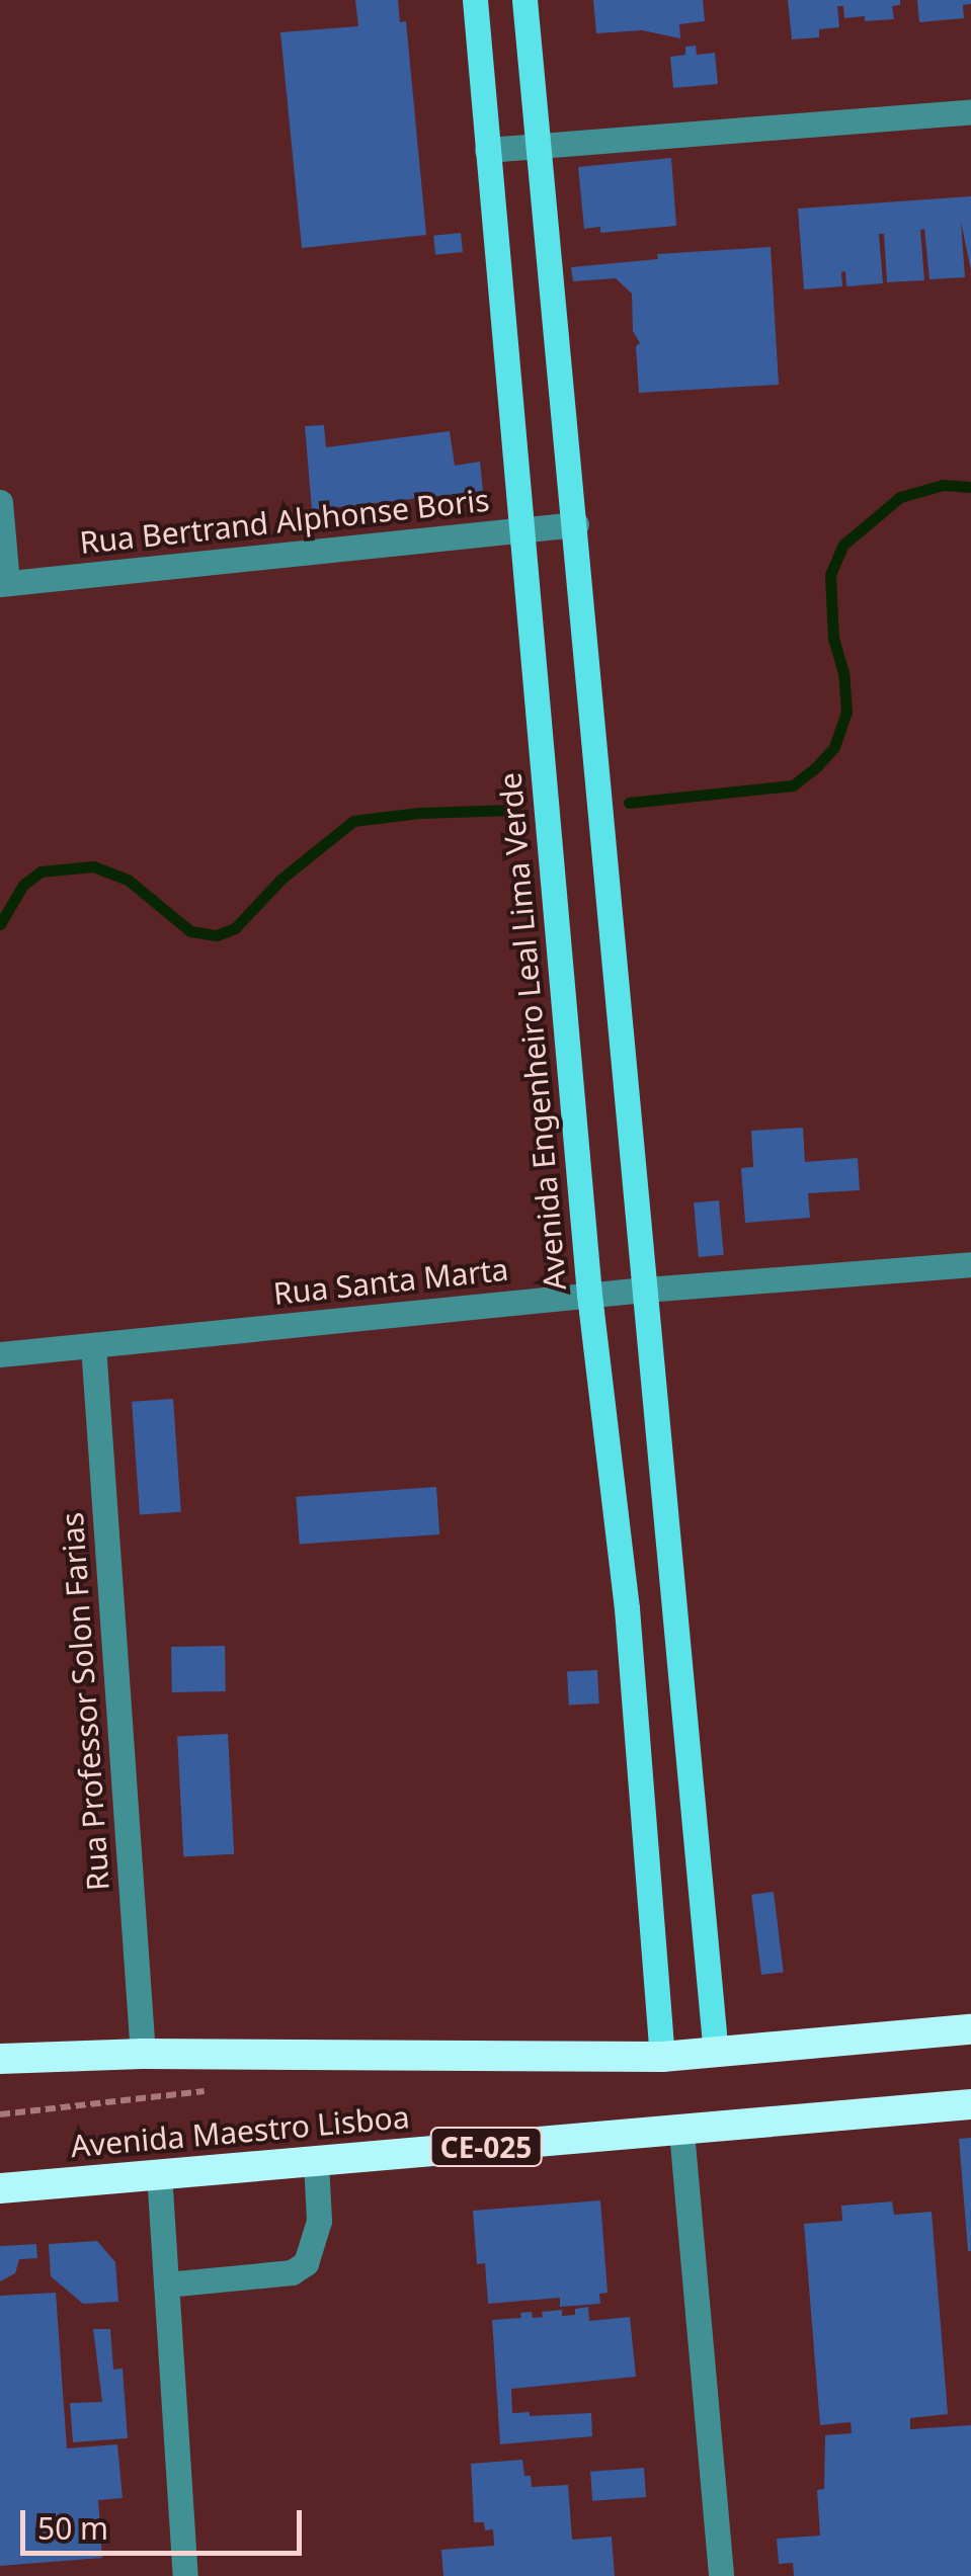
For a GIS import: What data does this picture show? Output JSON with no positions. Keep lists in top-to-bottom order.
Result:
{
  "streets": {
    "highway": ["Avenida Maestro Lisboa", "CE-025"],
    "main road": ["Avenida Engenheiro Leal Lima Verde"],
    "street": ["Rua Bertrand Alphonse Boris", "Rua Santa Marta", "Rua Professor Solon Farias"]
  },
  "crossings": [
    ["Rua Bertrand Alphonse Boris", "Avenida Engenheiro Leal Lima Verde"],
    ["Avenida Engenheiro Leal Lima Verde", "Rua Santa Marta"],
    ["Avenida Engenheiro Leal Lima Verde", "Avenida Maestro Lisboa"],
    ["Rua Santa Marta", "Rua Professor Solon Farias"],
    ["Rua Professor Solon Farias", "Avenida Maestro Lisboa"]
  ],
  "scale_bar": "50 m"
}
